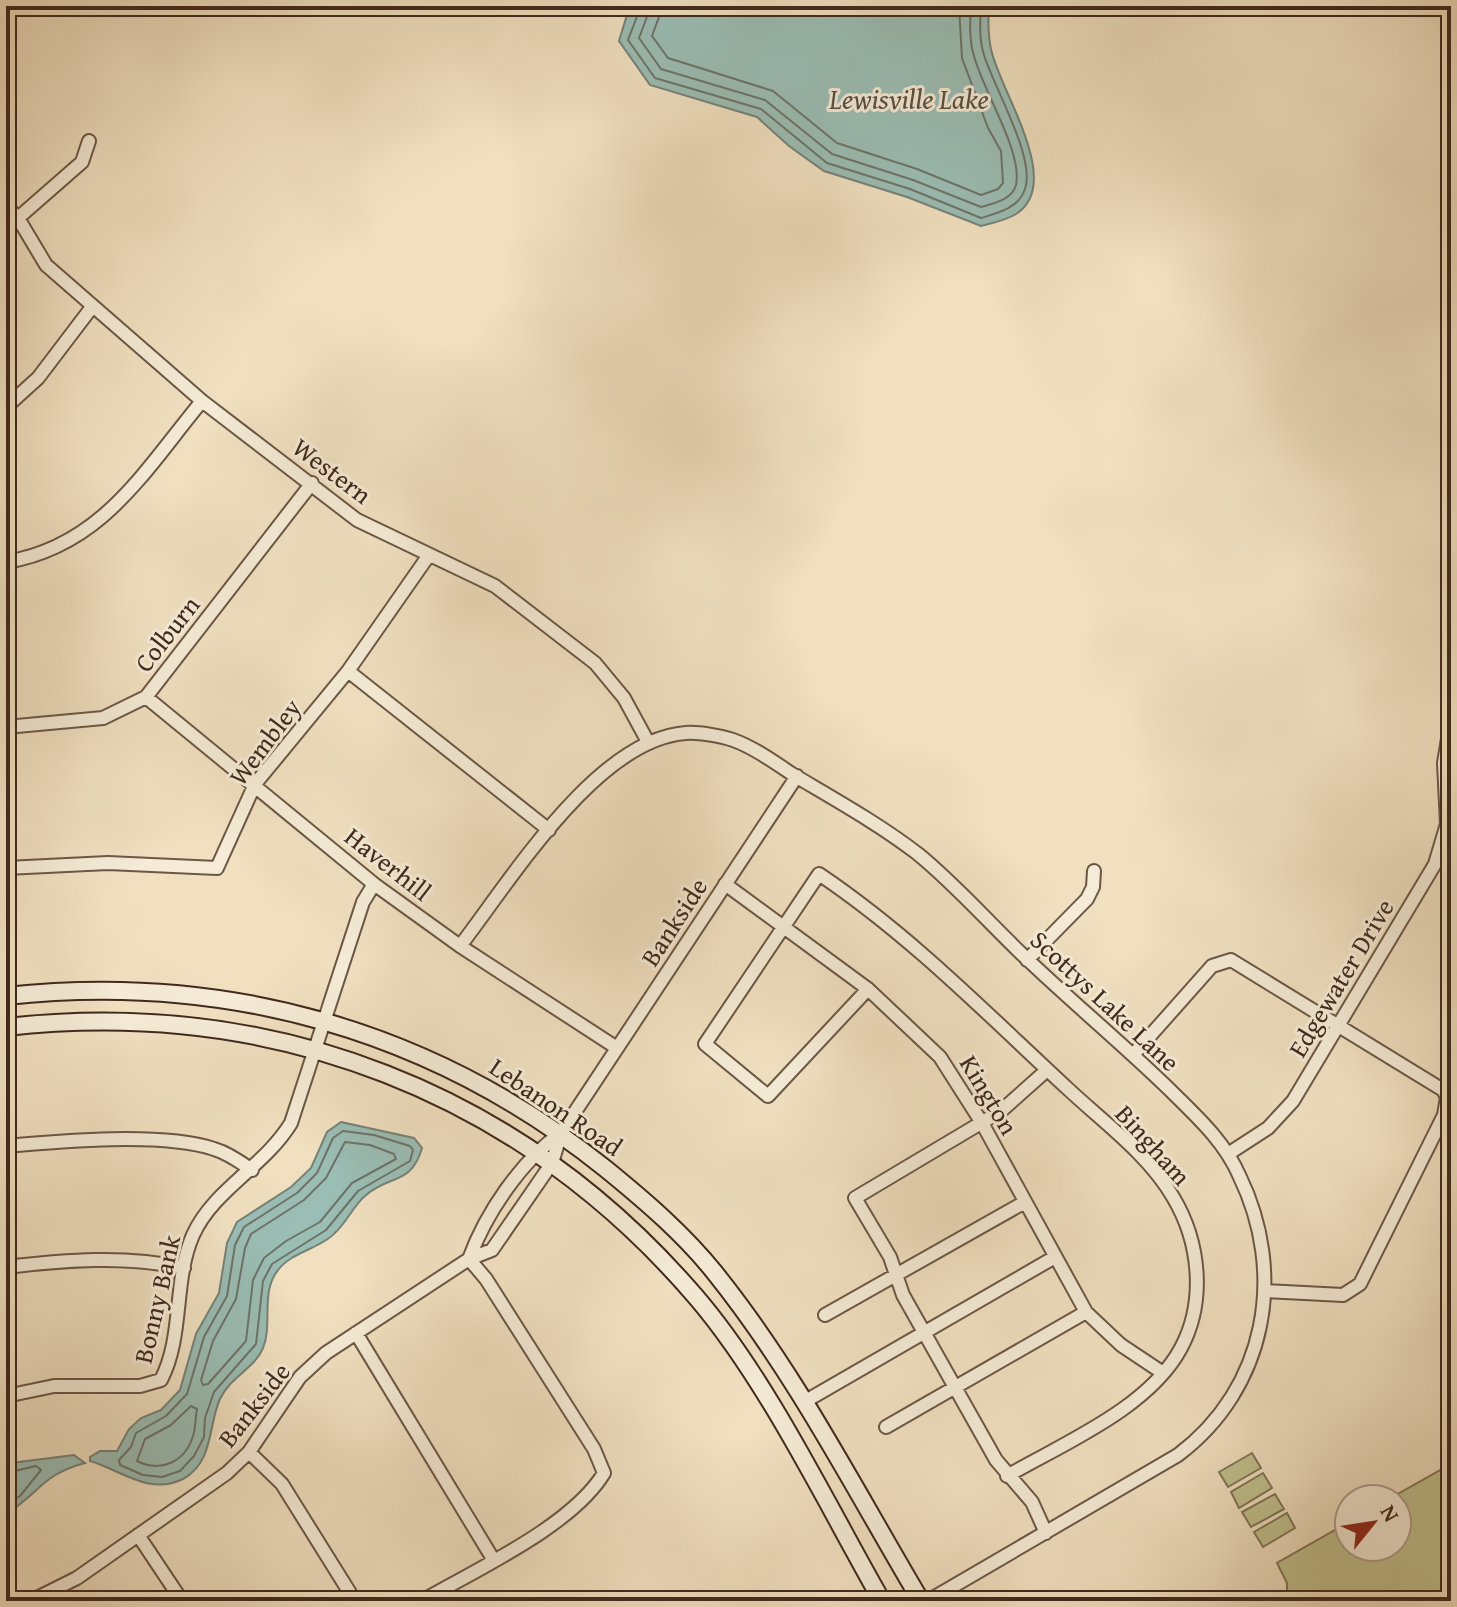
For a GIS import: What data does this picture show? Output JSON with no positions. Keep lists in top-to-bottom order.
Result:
{
  "streets": {
    "main road": ["Lebanon Road"],
    "street": [
      "Western",
      "Colburn",
      "Wembley",
      "Haverhill",
      "Bankside",
      "Edgewater Drive",
      "Scottys Lake Lane",
      "Kington",
      "Bingham",
      "Bonny Bank"
    ]
  },
  "crossings": [
    ["Western", "Colburn"],
    ["Western", "Wembley"],
    ["Western", "Scottys Lake Lane"],
    ["Colburn", "Haverhill"],
    ["Wembley", "Haverhill"],
    ["Haverhill", "Bankside"],
    ["Haverhill", "Scottys Lake Lane"],
    ["Haverhill", "Bonny Bank"],
    ["Bankside", "Scottys Lake Lane"],
    ["Bankside", "Kington"],
    ["Bankside", "Lebanon Road"],
    ["Edgewater Drive", "Scottys Lake Lane"],
    ["Kington", "Bingham"],
    ["Lebanon Road", "Bonny Bank"]
  ],
  "water": ["Lewisville Lake"],
  "north": "top right"
}
